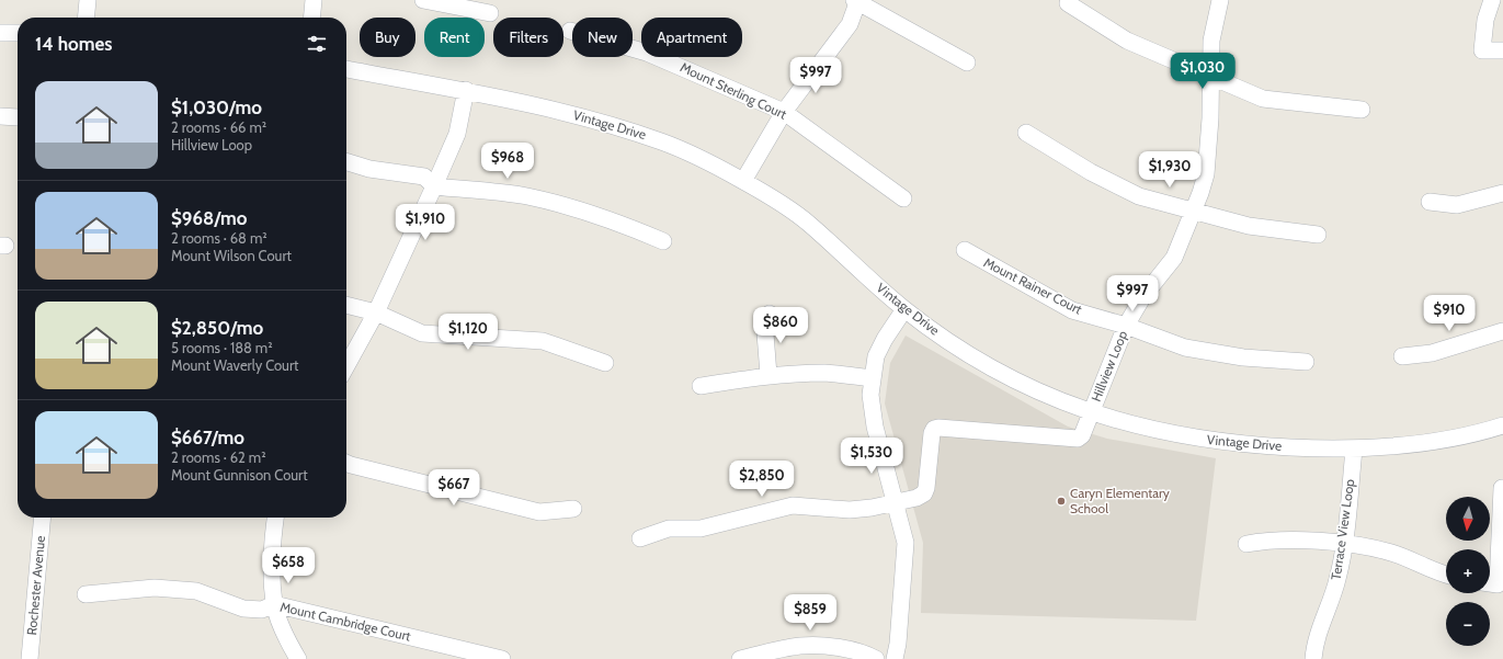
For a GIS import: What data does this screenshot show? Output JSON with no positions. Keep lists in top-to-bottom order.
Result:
{
  "streets": {
    "street": [
      "Mount Sterling Court",
      "Vintage Drive",
      "Mount Rainer Court",
      "Hillview Loop",
      "Terrace View Loop",
      "Rochester Avenue",
      "Mount Cambridge Court"
    ]
  },
  "crossings": [
    ["Vintage Drive", "Hillview Loop"],
    ["Vintage Drive", "Terrace View Loop"],
    ["Mount Rainer Court", "Hillview Loop"]
  ],
  "places": ["Caryn Elementary School"],
  "north": "bottom",
  "page": {
    "chip": [
      "Buy",
      "Rent",
      "Filters",
      "New",
      "Apartment"
    ],
    "heading": "14 homes",
    "price": [
      "$1,030",
      "$997",
      "$968",
      "$1,930",
      "$1,910",
      "$997",
      "$910",
      "$860",
      "$1,120",
      "$1,530",
      "$2,850",
      "$667",
      "$658",
      "$859"
    ],
    "list": [
      {
        "name": "$1,030/mo",
        "note": "2 rooms · 66 m² · Hillview Loop"
      },
      {
        "name": "$968/mo",
        "note": "2 rooms · 68 m² · Mount Wilson Court"
      },
      {
        "name": "$2,850/mo",
        "note": "5 rooms · 188 m² · Mount Waverly Court"
      },
      {
        "name": "$667/mo",
        "note": "2 rooms · 62 m² · Mount Gunnison Court"
      }
    ],
    "map_buttons": ["+", "−"]
  }
}
